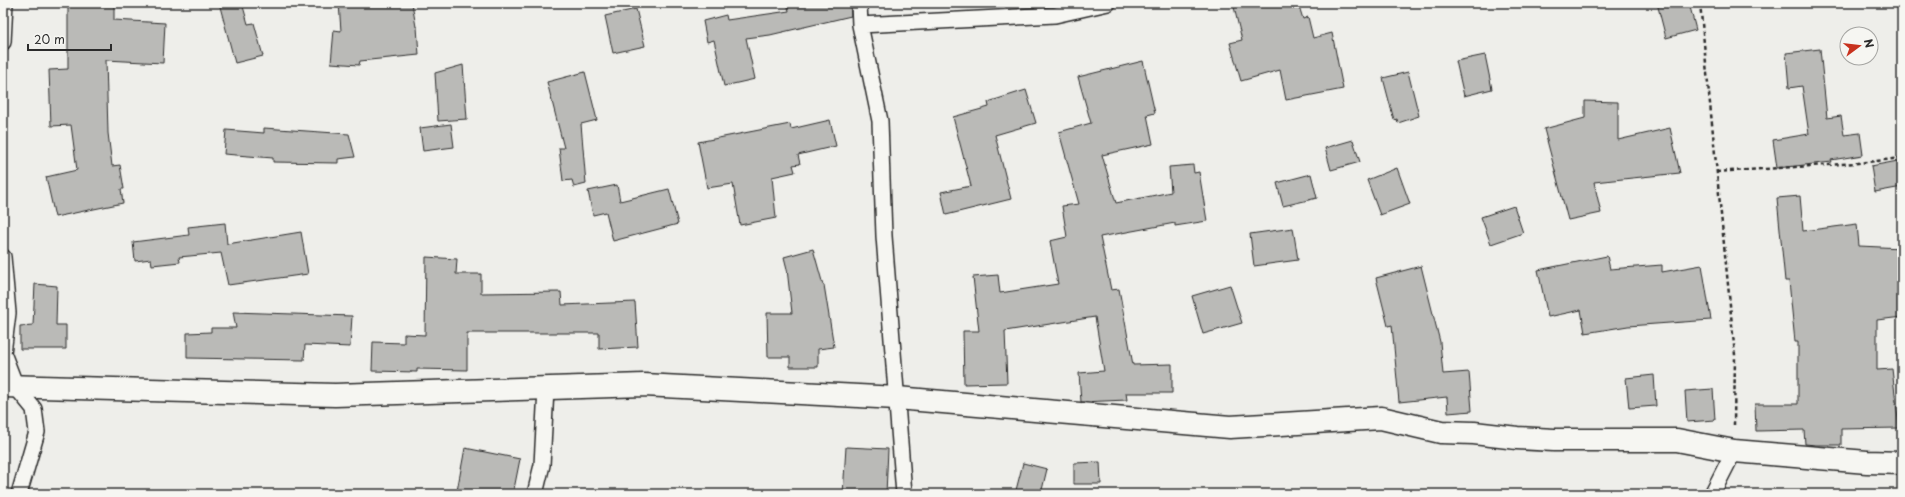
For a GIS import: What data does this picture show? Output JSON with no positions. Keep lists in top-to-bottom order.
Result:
{
  "scale_bar": "20 m",
  "north": "right"
}
